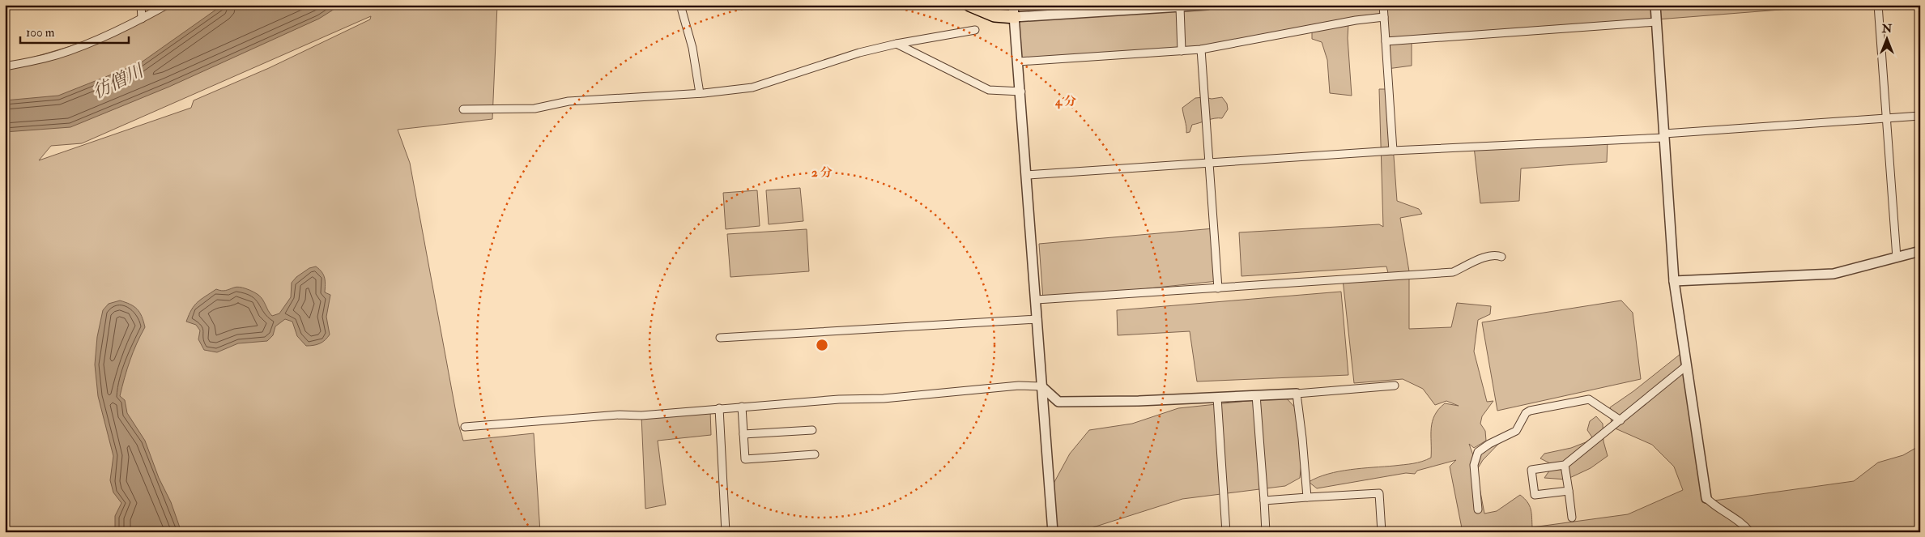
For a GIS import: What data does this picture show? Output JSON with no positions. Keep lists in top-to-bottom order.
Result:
{
  "water": ["彷僧川"],
  "scale_bar": "100 m",
  "north": "top",
  "rings": ["4 分", "2 分"]
}
